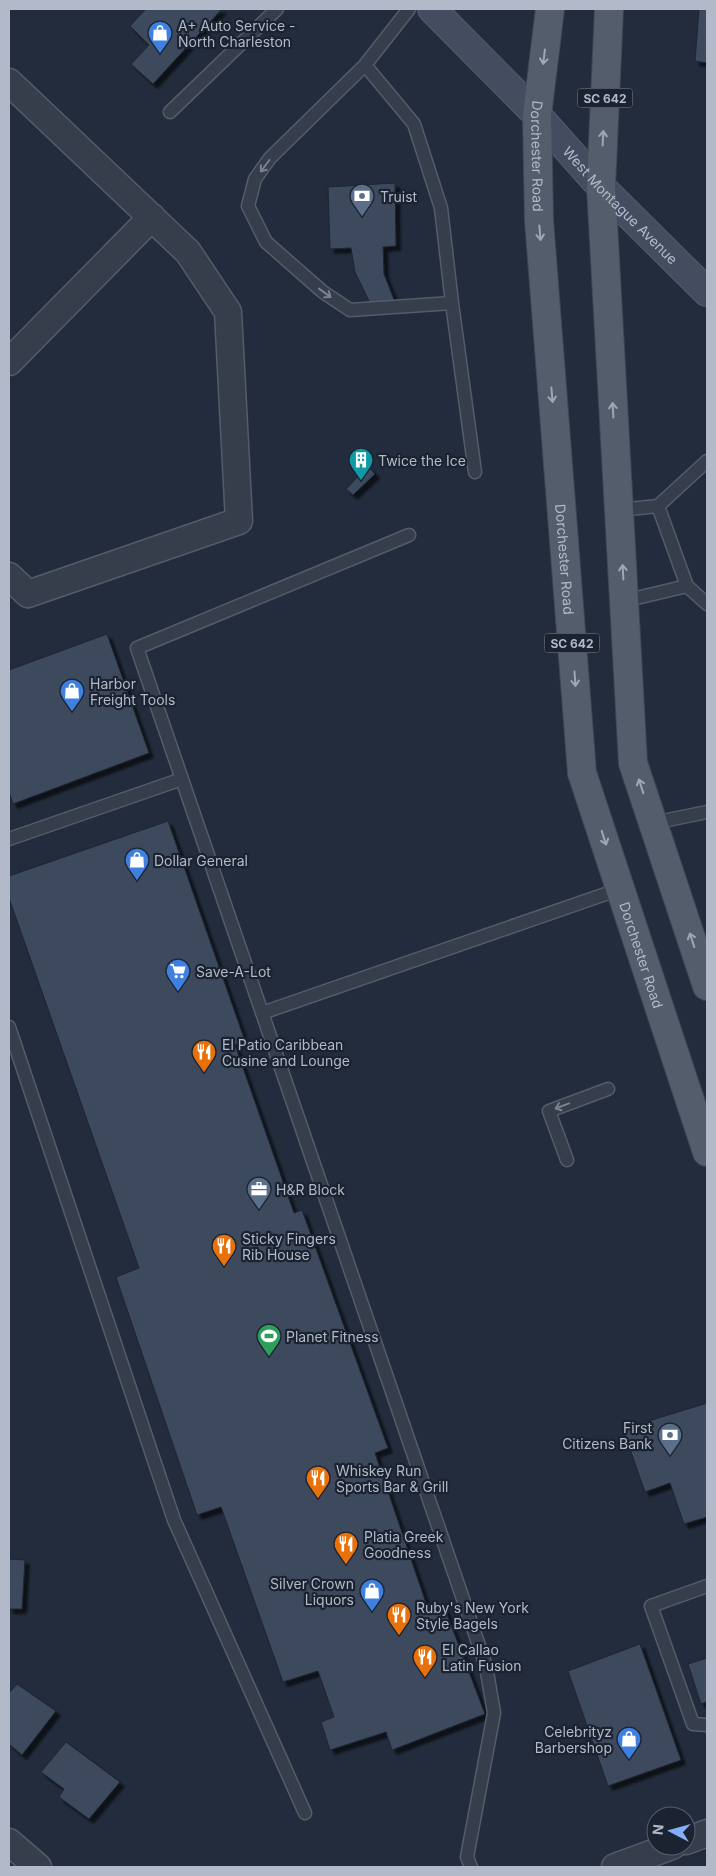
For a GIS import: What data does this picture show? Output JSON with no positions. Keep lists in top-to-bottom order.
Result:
{
  "streets": {
    "main road": ["SC 642", "Dorchester Road", "West Montague Avenue"]
  },
  "crossings": [
    ["SC 642", "West Montague Avenue"],
    ["Dorchester Road", "West Montague Avenue"]
  ],
  "places": {
    "shop": [
      "A+ Auto Service - North Charleston",
      "Harbor Freight Tools",
      "Dollar General",
      "Silver Crown Liquors",
      "Celebrityz Barbershop"
    ],
    "bank": ["Truist", "First Citizens Bank"],
    "building": ["Twice the Ice"],
    "supermarket": ["Save-A-Lot"],
    "restaurant": [
      "El Patio Caribbean Cusine and Lounge",
      "Sticky Fingers Rib House",
      "Whiskey Run Sports Bar & Grill",
      "Platia Greek Goodness",
      "Ruby's New York Style Bagels",
      "El Callao Latin Fusion"
    ],
    "office": ["H&R Block"],
    "sports": ["Planet Fitness"]
  },
  "north": "left"
}
